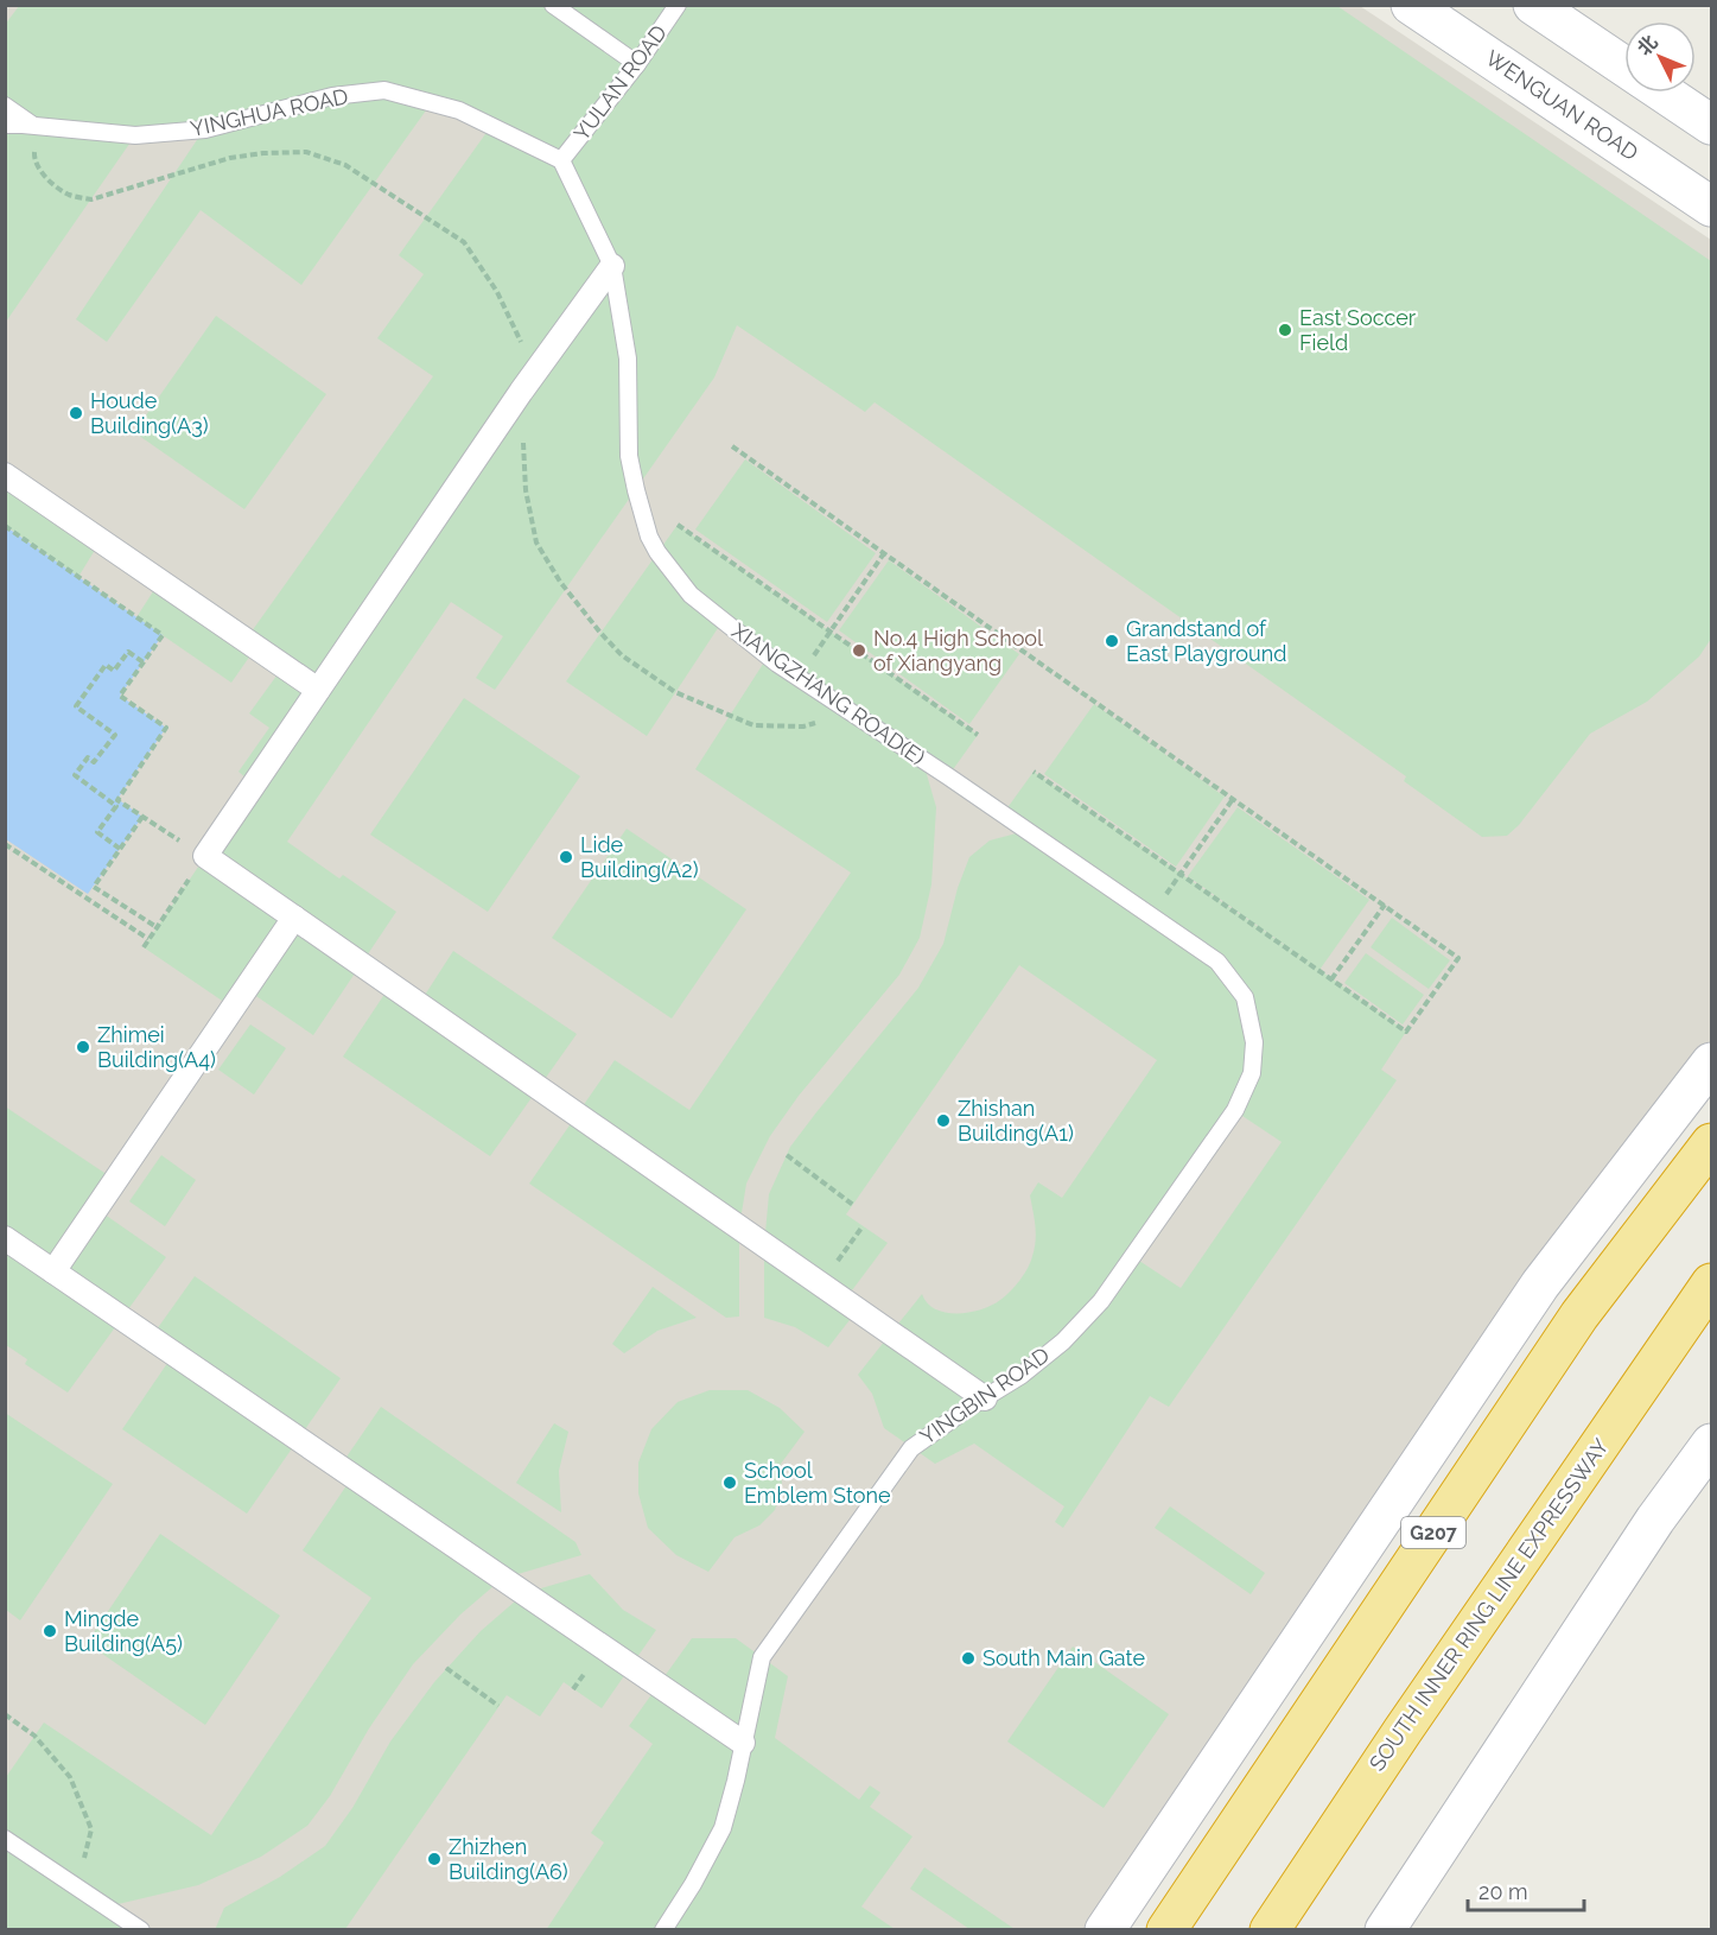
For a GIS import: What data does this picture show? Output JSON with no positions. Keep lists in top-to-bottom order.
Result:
{
  "streets": {
    "highway": ["G207", "SOUTH INNER RING LINE EXPRESSWAY"],
    "main road": ["WENGUAN ROAD"],
    "lane": [
      "YULAN ROAD",
      "YINGHUA ROAD",
      "XIANGZHANG ROAD(E)",
      "YINGBIN ROAD"
    ]
  },
  "crossings": [
    ["YULAN ROAD", "YINGHUA ROAD"],
    ["YULAN ROAD", "XIANGZHANG ROAD(E)"],
    ["YINGHUA ROAD", "XIANGZHANG ROAD(E)"],
    ["XIANGZHANG ROAD(E)", "YINGBIN ROAD"]
  ],
  "places": [
    "East Soccer Field",
    "Houde Building(A3)",
    "Grandstand of East Playground",
    "No.4 High School of Xiangyang",
    "Lide Building(A2)",
    "Zhimei Building(A4)",
    "Zhishan Building(A1)",
    "School Emblem Stone",
    "Mingde Building(A5)",
    "South Main Gate",
    "Zhizhen Building(A6)"
  ],
  "scale_bar": "20 m",
  "north": "top left"
}
